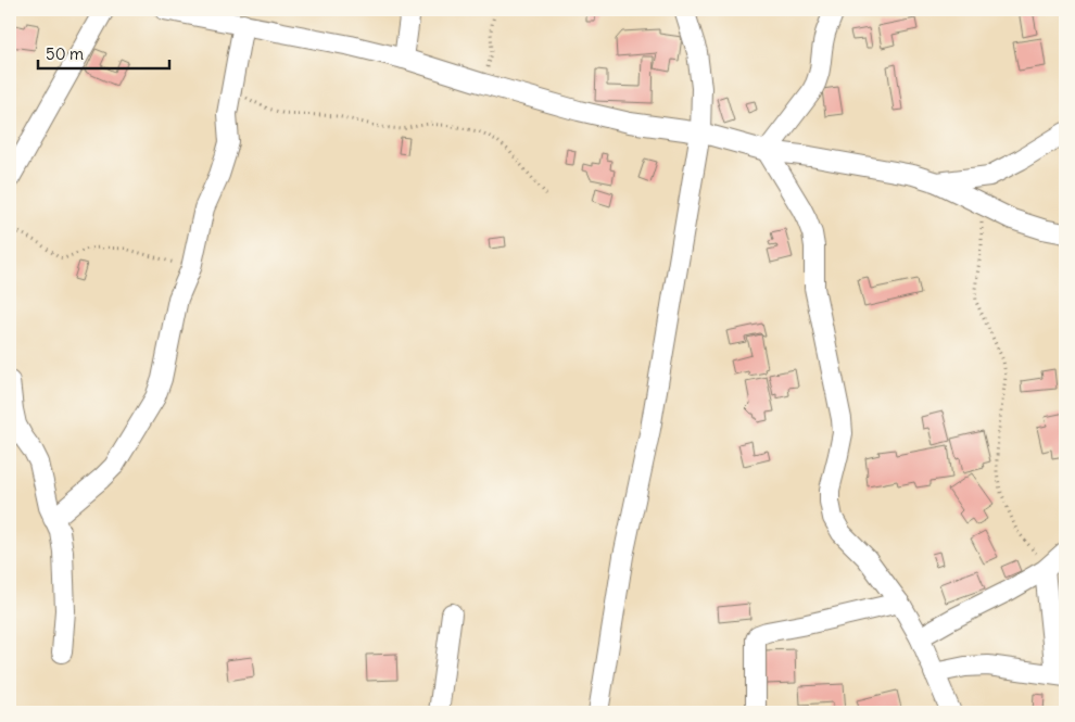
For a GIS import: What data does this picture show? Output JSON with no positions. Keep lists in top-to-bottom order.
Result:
{
  "scale_bar": "50 m"
}
